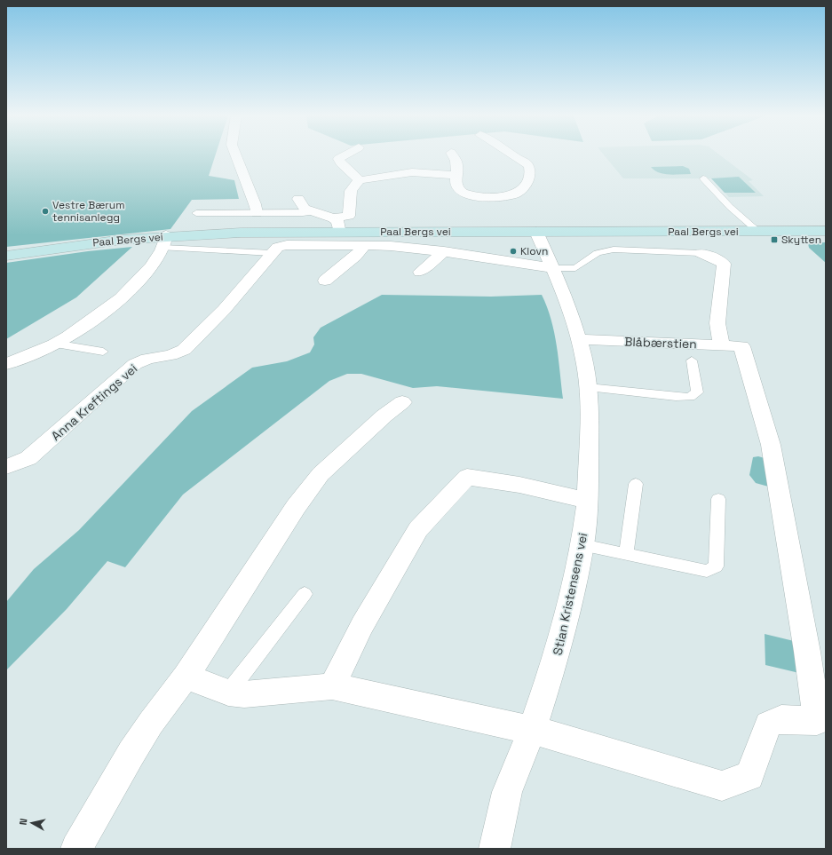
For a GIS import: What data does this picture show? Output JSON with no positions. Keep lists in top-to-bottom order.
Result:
{
  "streets": {
    "street": [
      "Paal Bergs vei",
      "Blåbærstien",
      "Anna Kreftings vei",
      "Stian Kristensens vei"
    ]
  },
  "crossings": [
    ["Paal Bergs vei", "Stian Kristensens vei"],
    ["Blåbærstien", "Stian Kristensens vei"]
  ],
  "places": {
    "other": ["Vestre Bærum tennisanlegg", "Klovn"],
    "transit": ["Skytten"]
  },
  "north": "left"
}
